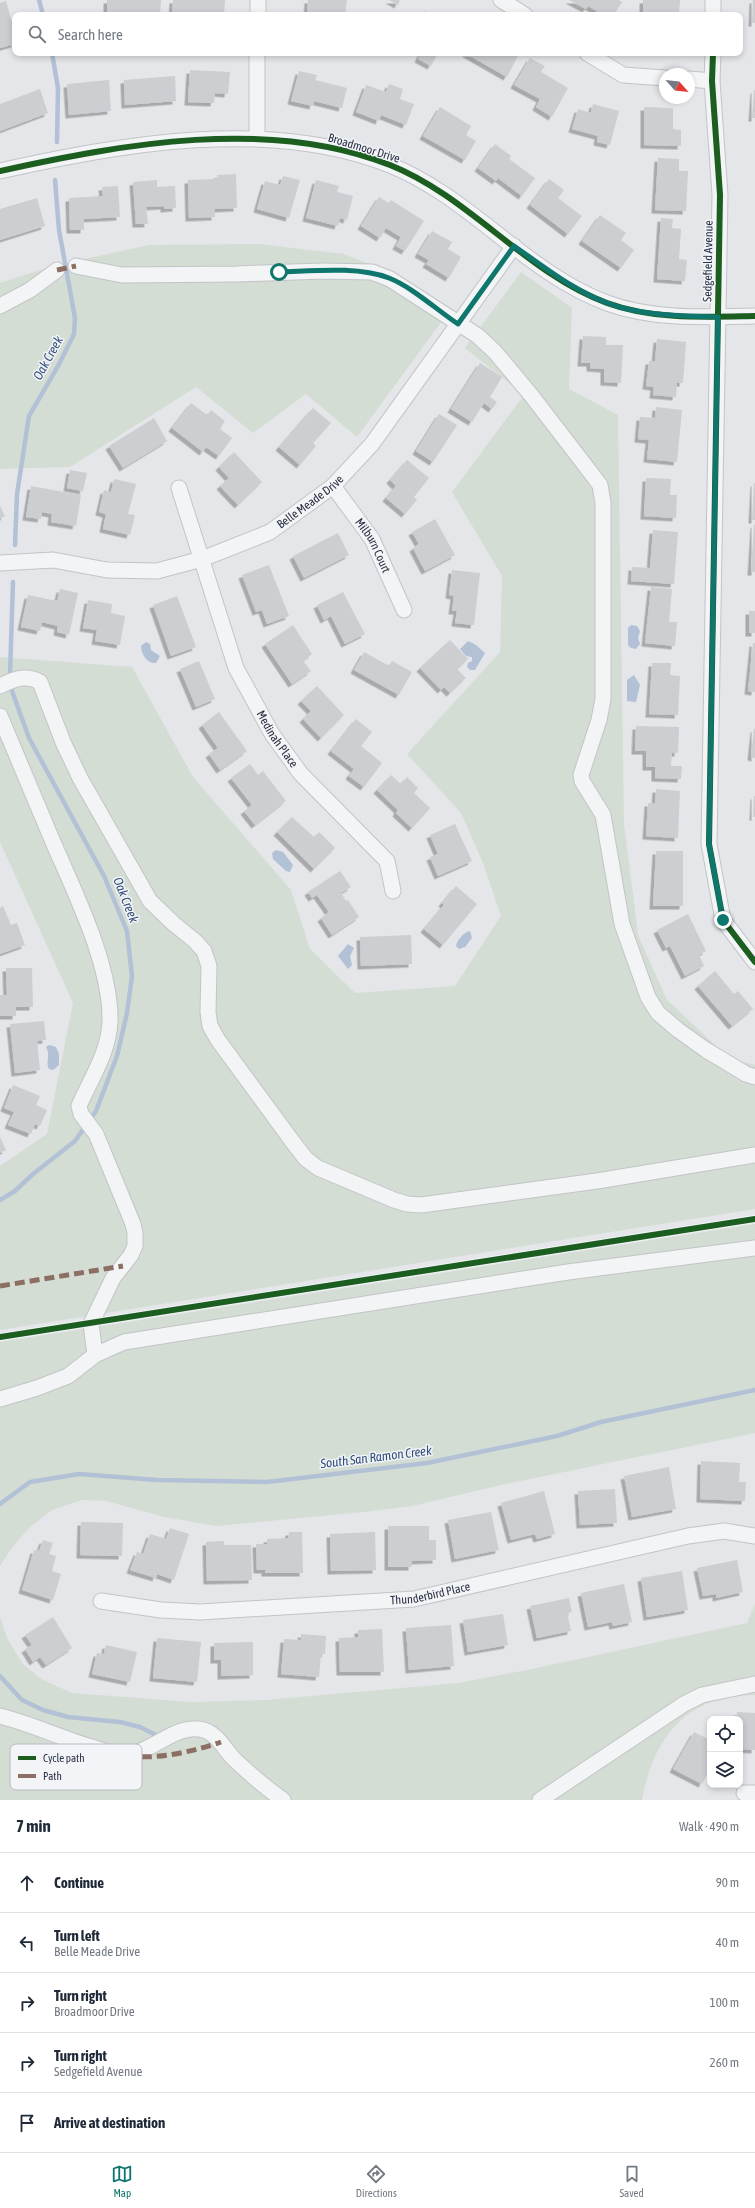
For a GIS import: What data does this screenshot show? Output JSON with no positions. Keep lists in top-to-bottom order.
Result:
{
  "streets": {
    "street": [
      "Broadmoor Drive",
      "Sedgefield Avenue",
      "Belle Meade Drive",
      "Milburn Court",
      "Medinah Place",
      "Thunderbird Place"
    ]
  },
  "crossings": [
    ["Broadmoor Drive", "Sedgefield Avenue"],
    ["Broadmoor Drive", "Belle Meade Drive"],
    ["Belle Meade Drive", "Milburn Court"],
    ["Belle Meade Drive", "Medinah Place"]
  ],
  "water": ["Oak Creek", "South San Ramon Creek"],
  "legend": ["Cycle path", "Path"],
  "north": "bottom right",
  "page": {
    "search": "Search here",
    "heading": ["7 min", "Walk · 490 m"],
    "list": [
      ["Continue", "90 m"],
      ["Turn left", "Belle Meade Drive", "40 m"],
      ["Turn right", "Broadmoor Drive", "100 m"],
      ["Turn right", "Sedgefield Avenue", "260 m"],
      "Arrive at destination"
    ],
    "nav": ["Map", "Directions", "Saved"]
  }
}
